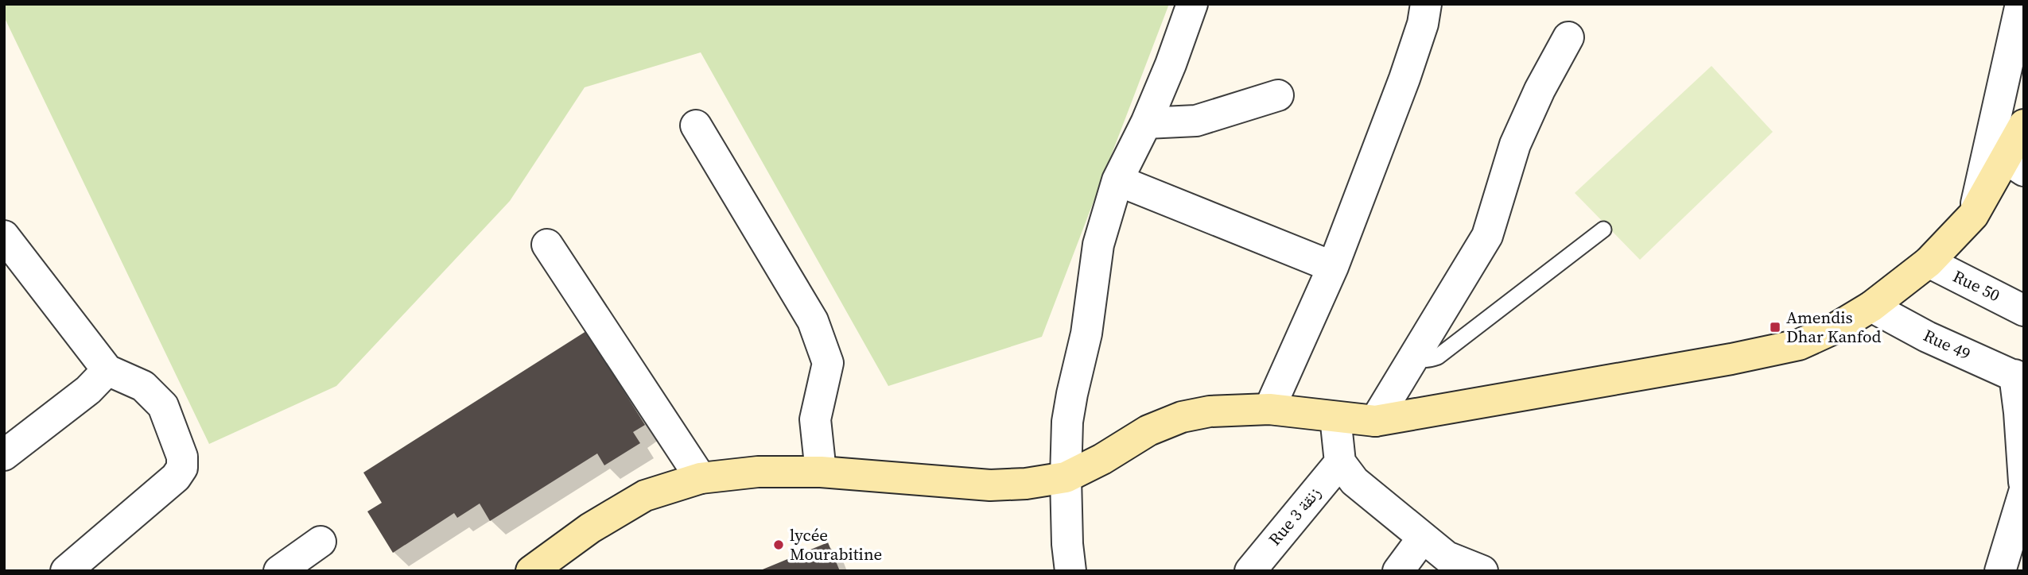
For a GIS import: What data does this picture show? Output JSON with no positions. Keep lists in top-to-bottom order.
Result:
{
  "streets": {
    "street": ["Rue 50", "Rue 49", "Rue 3 زنقة"]
  },
  "places": {
    "transit": ["Amendis Dhar Kanfod"],
    "other": ["lycée Mourabitine"]
  }
}
